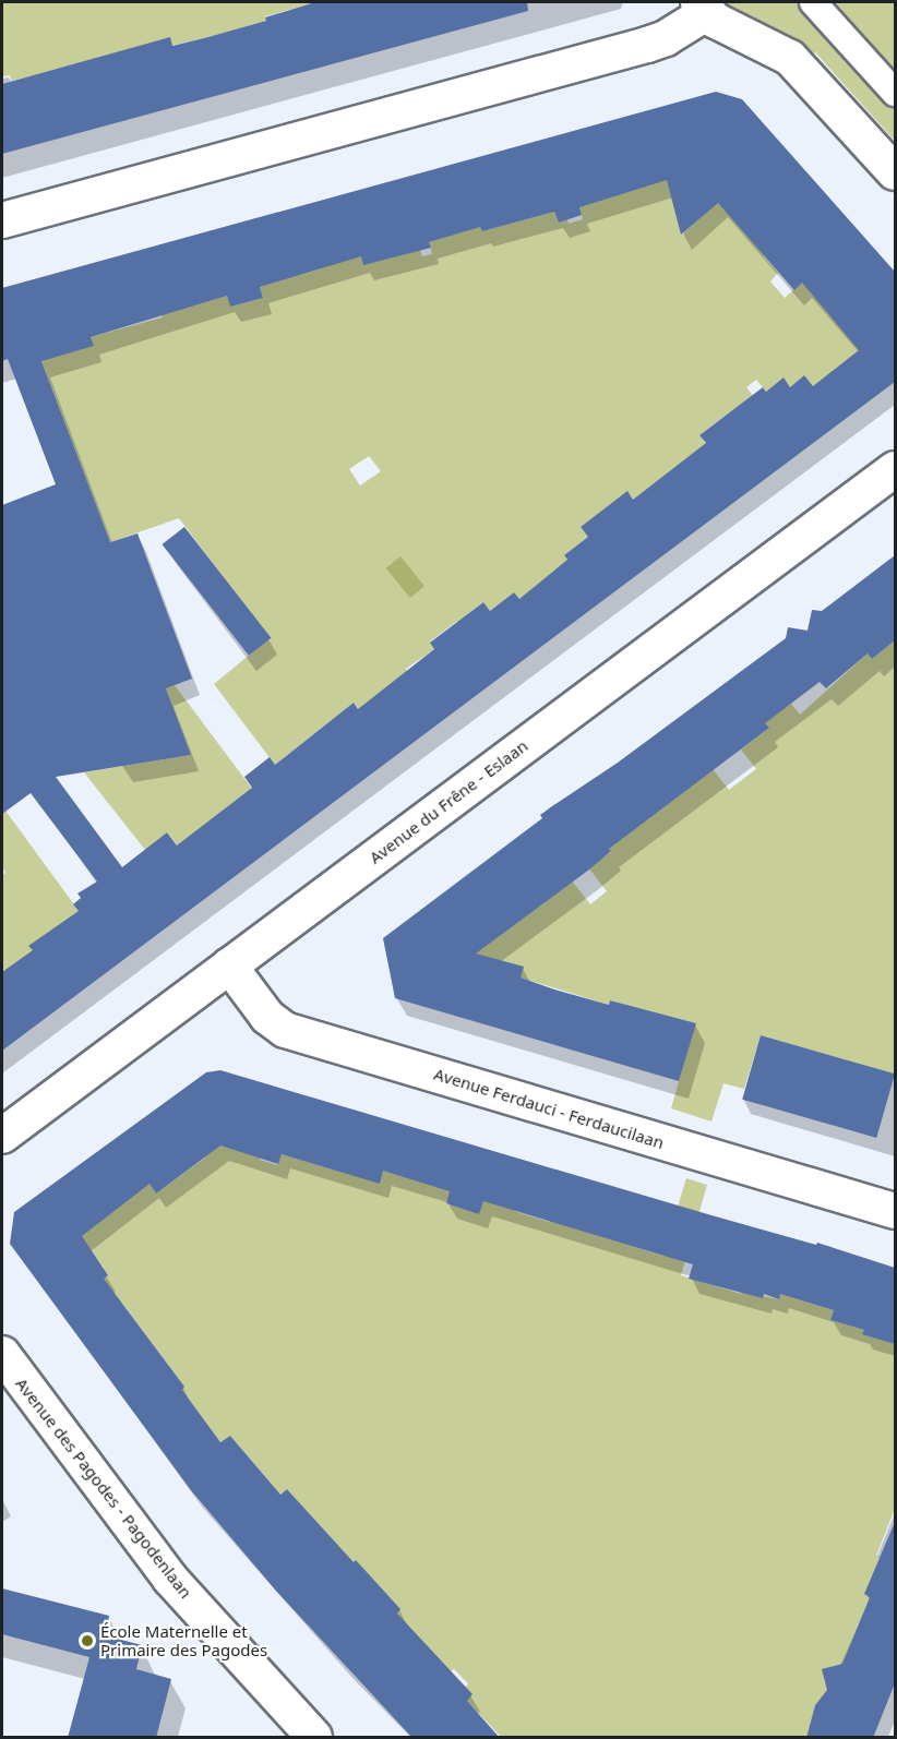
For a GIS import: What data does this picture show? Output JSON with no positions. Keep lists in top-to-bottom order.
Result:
{
  "streets": {
    "street": ["Avenue du Frêne - Eslaan", "Avenue Ferdauci - Ferdaucilaan", "Avenue des Pagodes - Pagodenlaan"]
  },
  "crossings": [
    ["Avenue du Frêne - Eslaan", "Avenue Ferdauci - Ferdaucilaan"]
  ],
  "places": ["École Maternelle et Primaire des Pagodes"]
}
